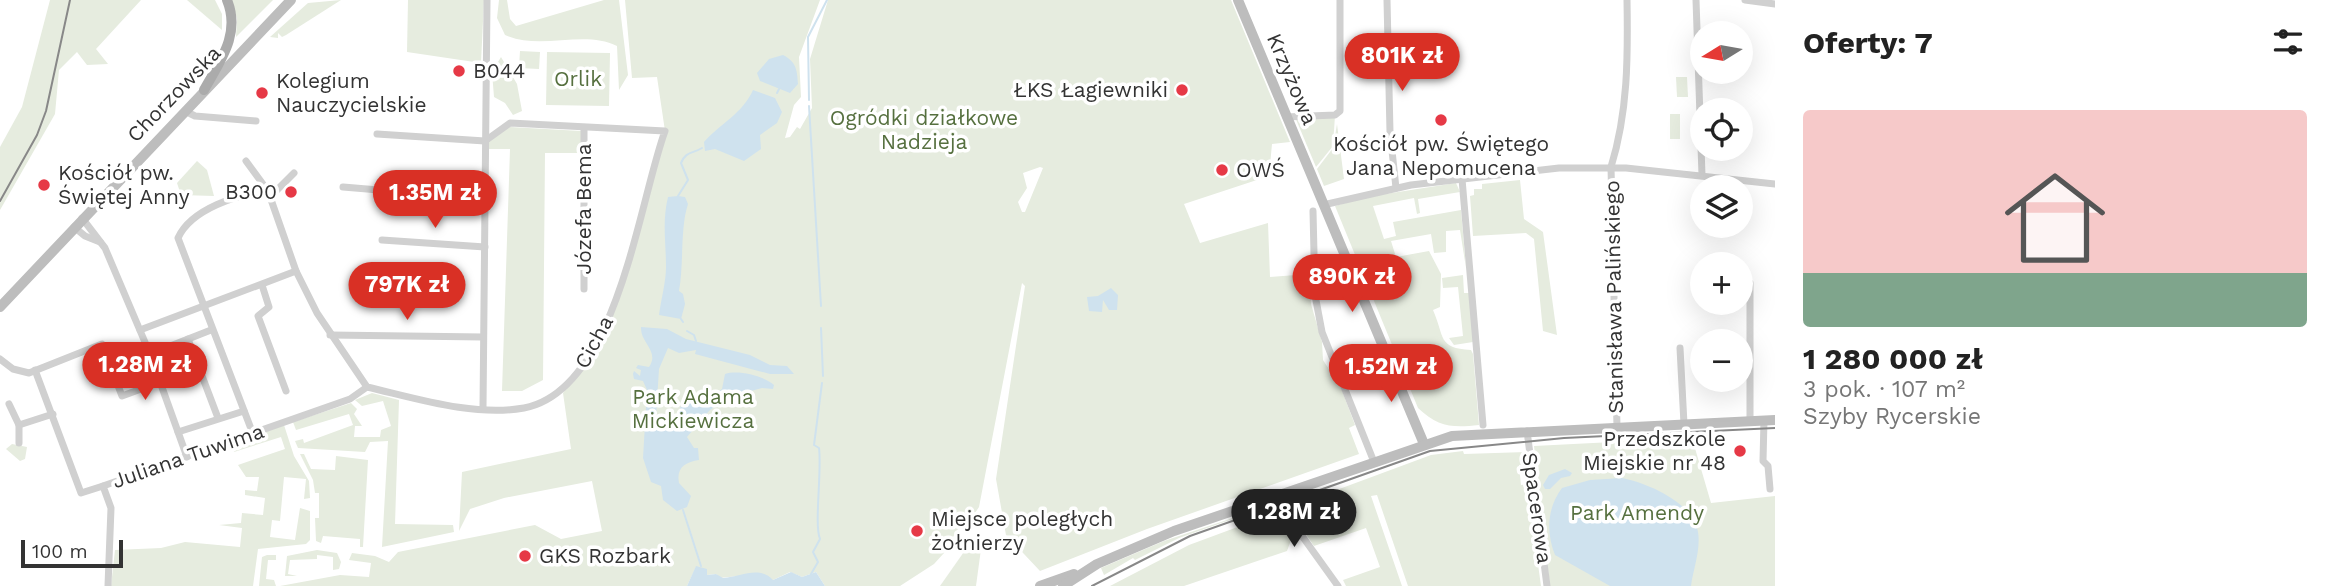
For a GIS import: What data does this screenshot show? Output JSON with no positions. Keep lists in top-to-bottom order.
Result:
{
  "streets": {
    "main road": ["Krzyżowa", "Chorzowska"],
    "street": [
      "Józefa Bema",
      "Stanisława Palińskiego",
      "Cicha",
      "Juliana Tuwima",
      "Spacerowa"
    ]
  },
  "crossings": [
    ["Józefa Bema", "Cicha"],
    ["Cicha", "Juliana Tuwima"]
  ],
  "parks": [
    "Orlik",
    "Ogródki działkowe Nadzieja",
    "Park Adama Mickiewicza",
    "Park Amendy"
  ],
  "places": [
    "B044",
    "ŁKS Łagiewniki",
    "Kolegium Nauczycielskie",
    "Kościół pw. Świętego Jana Nepomucena",
    "OWŚ",
    "Kościół pw. Świętej Anny",
    "B300",
    "Przedszkole Miejskie nr 48",
    "Miejsce poległych żołnierzy",
    "GKS Rozbark"
  ],
  "scale_bar": "100 m",
  "north": "left",
  "page": {
    "heading": "Oferty: 7",
    "map_buttons": ["+", "−"],
    "price": [
      "801K zł",
      "1.35M zł",
      "890K zł",
      "797K zł",
      "1.28M zł",
      "1.52M zł",
      "1.28M zł"
    ],
    "list": [
      {
        "name": "1 280 000 zł",
        "note": "3 pok. · 107 m² · Szyby Rycerskie"
      }
    ],
    "scale": "100 m"
  }
}
